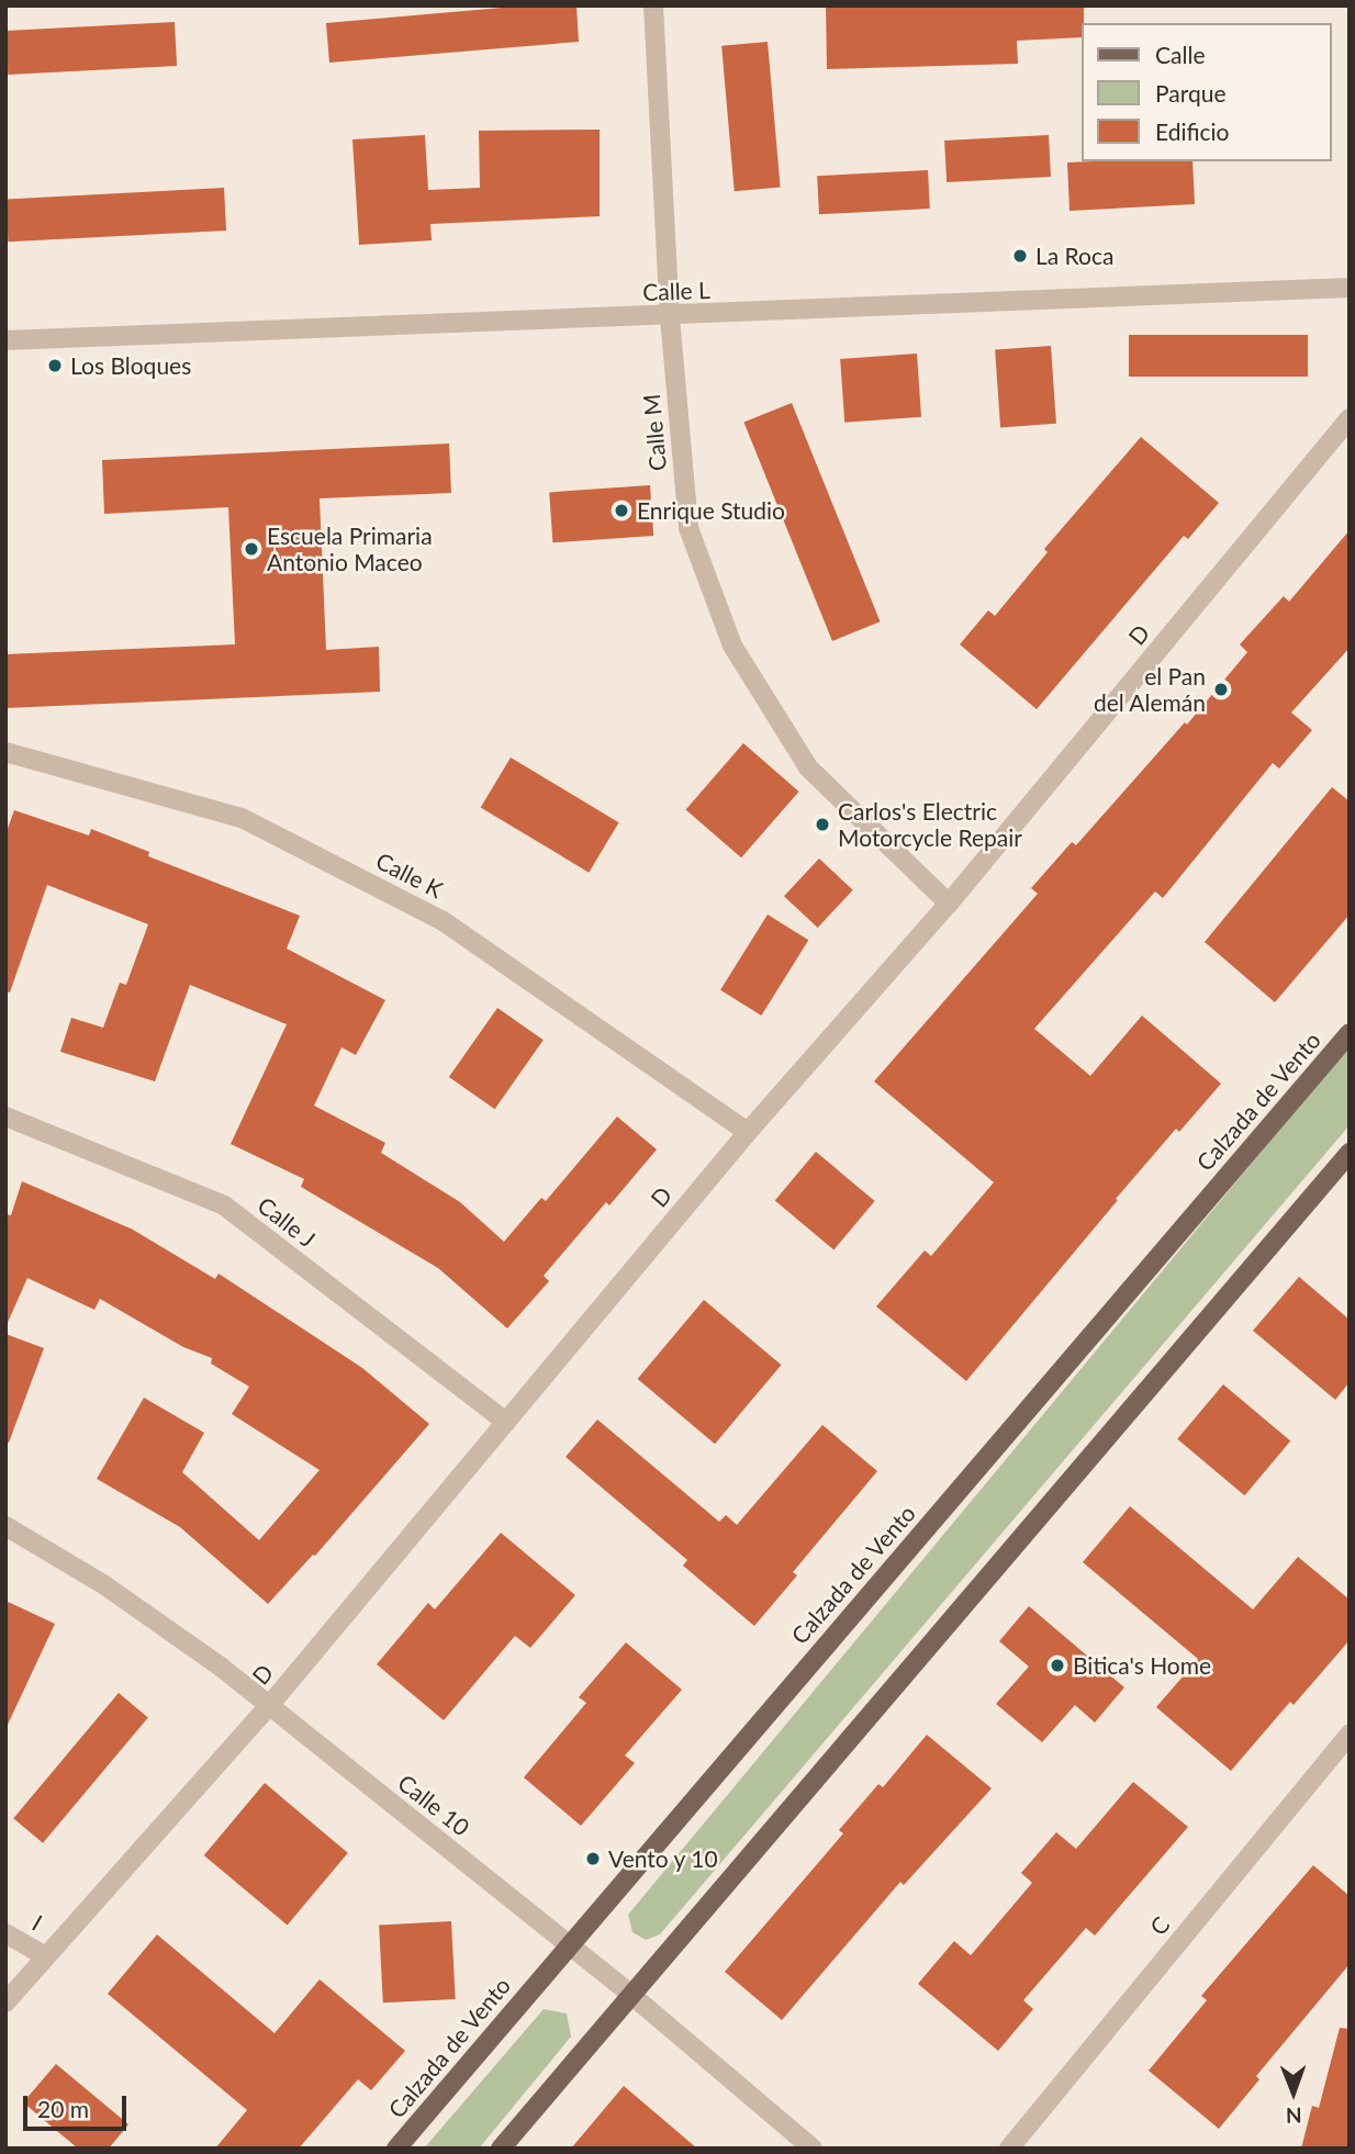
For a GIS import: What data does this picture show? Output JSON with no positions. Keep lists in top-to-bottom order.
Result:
{
  "streets": {
    "main road": ["Calzada de Vento"],
    "street": [
      "Calle L",
      "Calle M",
      "D",
      "Calle K",
      "Calle J",
      "Calle 10",
      "I",
      "C"
    ]
  },
  "crossings": [
    ["Calle L", "Calle M"],
    ["Calle M", "D"],
    ["D", "Calle K"],
    ["D", "Calle J"],
    ["D", "Calle 10"],
    ["D", "I"],
    ["Calzada de Vento", "Calle 10"]
  ],
  "places": [
    "La Roca",
    "Los Bloques",
    "Enrique Studio",
    "Escuela Primaria Antonio Maceo",
    "el Pan del Alemán",
    "Carlos's Electric Motorcycle Repair",
    "Bitica's Home",
    "Vento y 10"
  ],
  "legend": ["Calle", "Parque", "Edificio"],
  "scale_bar": "20 m",
  "north": "bottom"
}
